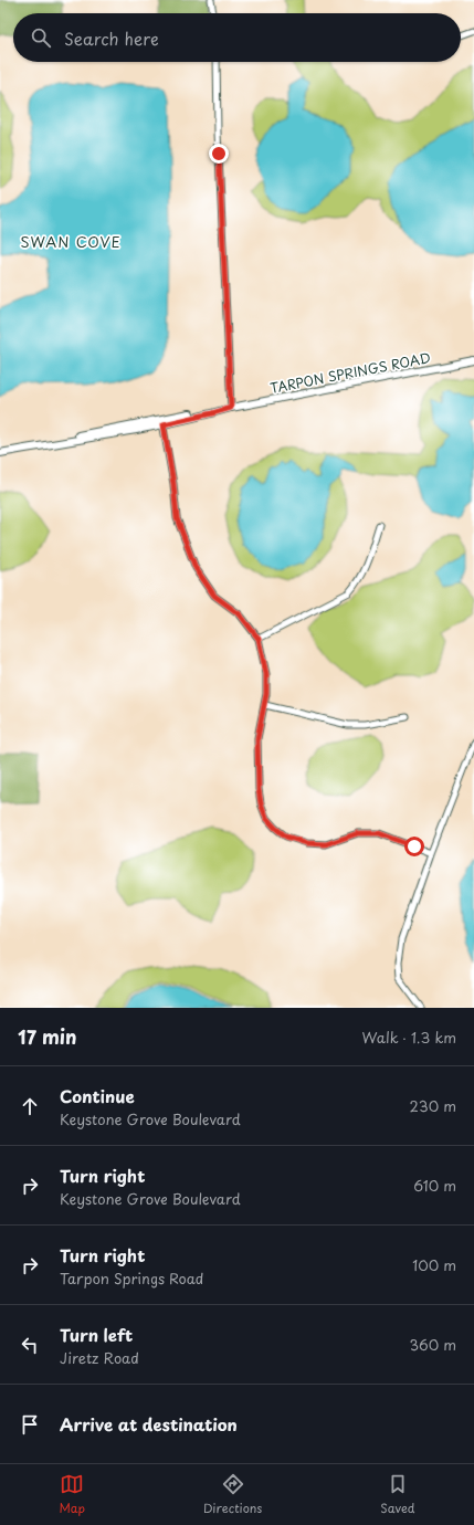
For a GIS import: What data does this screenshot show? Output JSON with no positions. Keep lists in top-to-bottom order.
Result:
{
  "streets": {
    "main road": ["TARPON SPRINGS ROAD"]
  },
  "districts": ["SWAN COVE"],
  "page": {
    "search": "Search here",
    "heading": ["17 min", "Walk · 1.3 km"],
    "list": [
      ["Continue", "Keystone Grove Boulevard", "230 m"],
      ["Turn right", "Keystone Grove Boulevard", "610 m"],
      ["Turn right", "Tarpon Springs Road", "100 m"],
      ["Turn left", "Jiretz Road", "360 m"],
      "Arrive at destination"
    ],
    "nav": ["Map", "Directions", "Saved"]
  }
}
